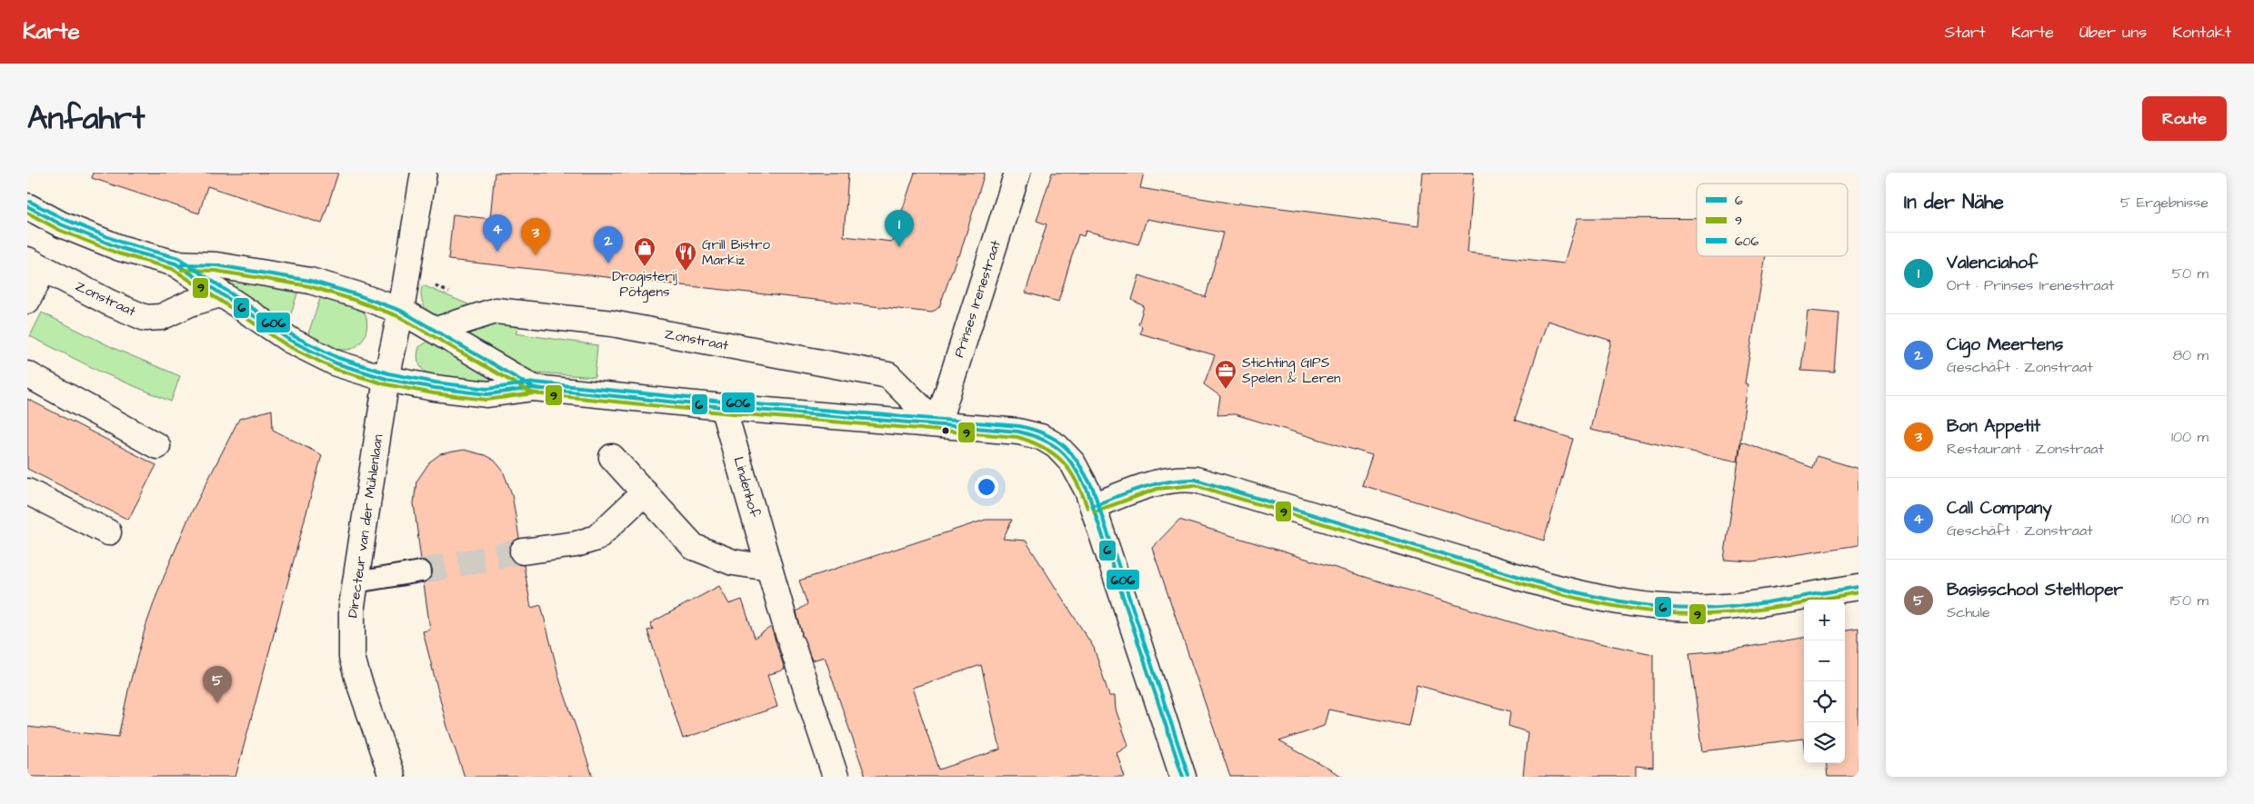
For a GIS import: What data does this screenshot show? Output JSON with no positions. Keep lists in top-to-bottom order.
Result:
{
  "streets": {
    "street": [
      "Zonstraat",
      "Prinses Irenestraat",
      "Lindenhof",
      "Directeur van der Mühlenlaan"
    ]
  },
  "crossings": [
    ["Zonstraat", "Prinses Irenestraat"]
  ],
  "places": {
    "shop": ["Drogisterij Pötgens"],
    "restaurant": ["Grill Bistro Markiz"],
    "office": ["Stichting GIPS Spelen & Leren"]
  },
  "lines": ["transit line 606", "transit line 6", "transit line 9"],
  "legend": ["6", "9", "606"],
  "page": {
    "header": "Karte",
    "nav": [
      "Start",
      "Karte",
      "Über uns",
      "Kontakt"
    ],
    "title": "Anfahrt",
    "buttons": "Route",
    "heading": ["In der Nähe", "5 Ergebnisse"],
    "pins": [
      "1",
      "4",
      "3",
      "2",
      "5"
    ],
    "list": [
      {
        "mark": "1",
        "name": "Valenciahof",
        "note": "Ort · Prinses Irenestraat",
        "value": "50 m"
      },
      {
        "mark": "2",
        "name": "Cigo Meertens",
        "note": "Geschäft · Zonstraat",
        "value": "80 m"
      },
      {
        "mark": "3",
        "name": "Bon Appetit",
        "note": "Restaurant · Zonstraat",
        "value": "100 m"
      },
      {
        "mark": "4",
        "name": "Call Company",
        "note": "Geschäft · Zonstraat",
        "value": "100 m"
      },
      {
        "mark": "5",
        "name": "Basisschool Steltloper",
        "note": "Schule",
        "value": "150 m"
      }
    ],
    "map_buttons": ["+", "−"]
  }
}
